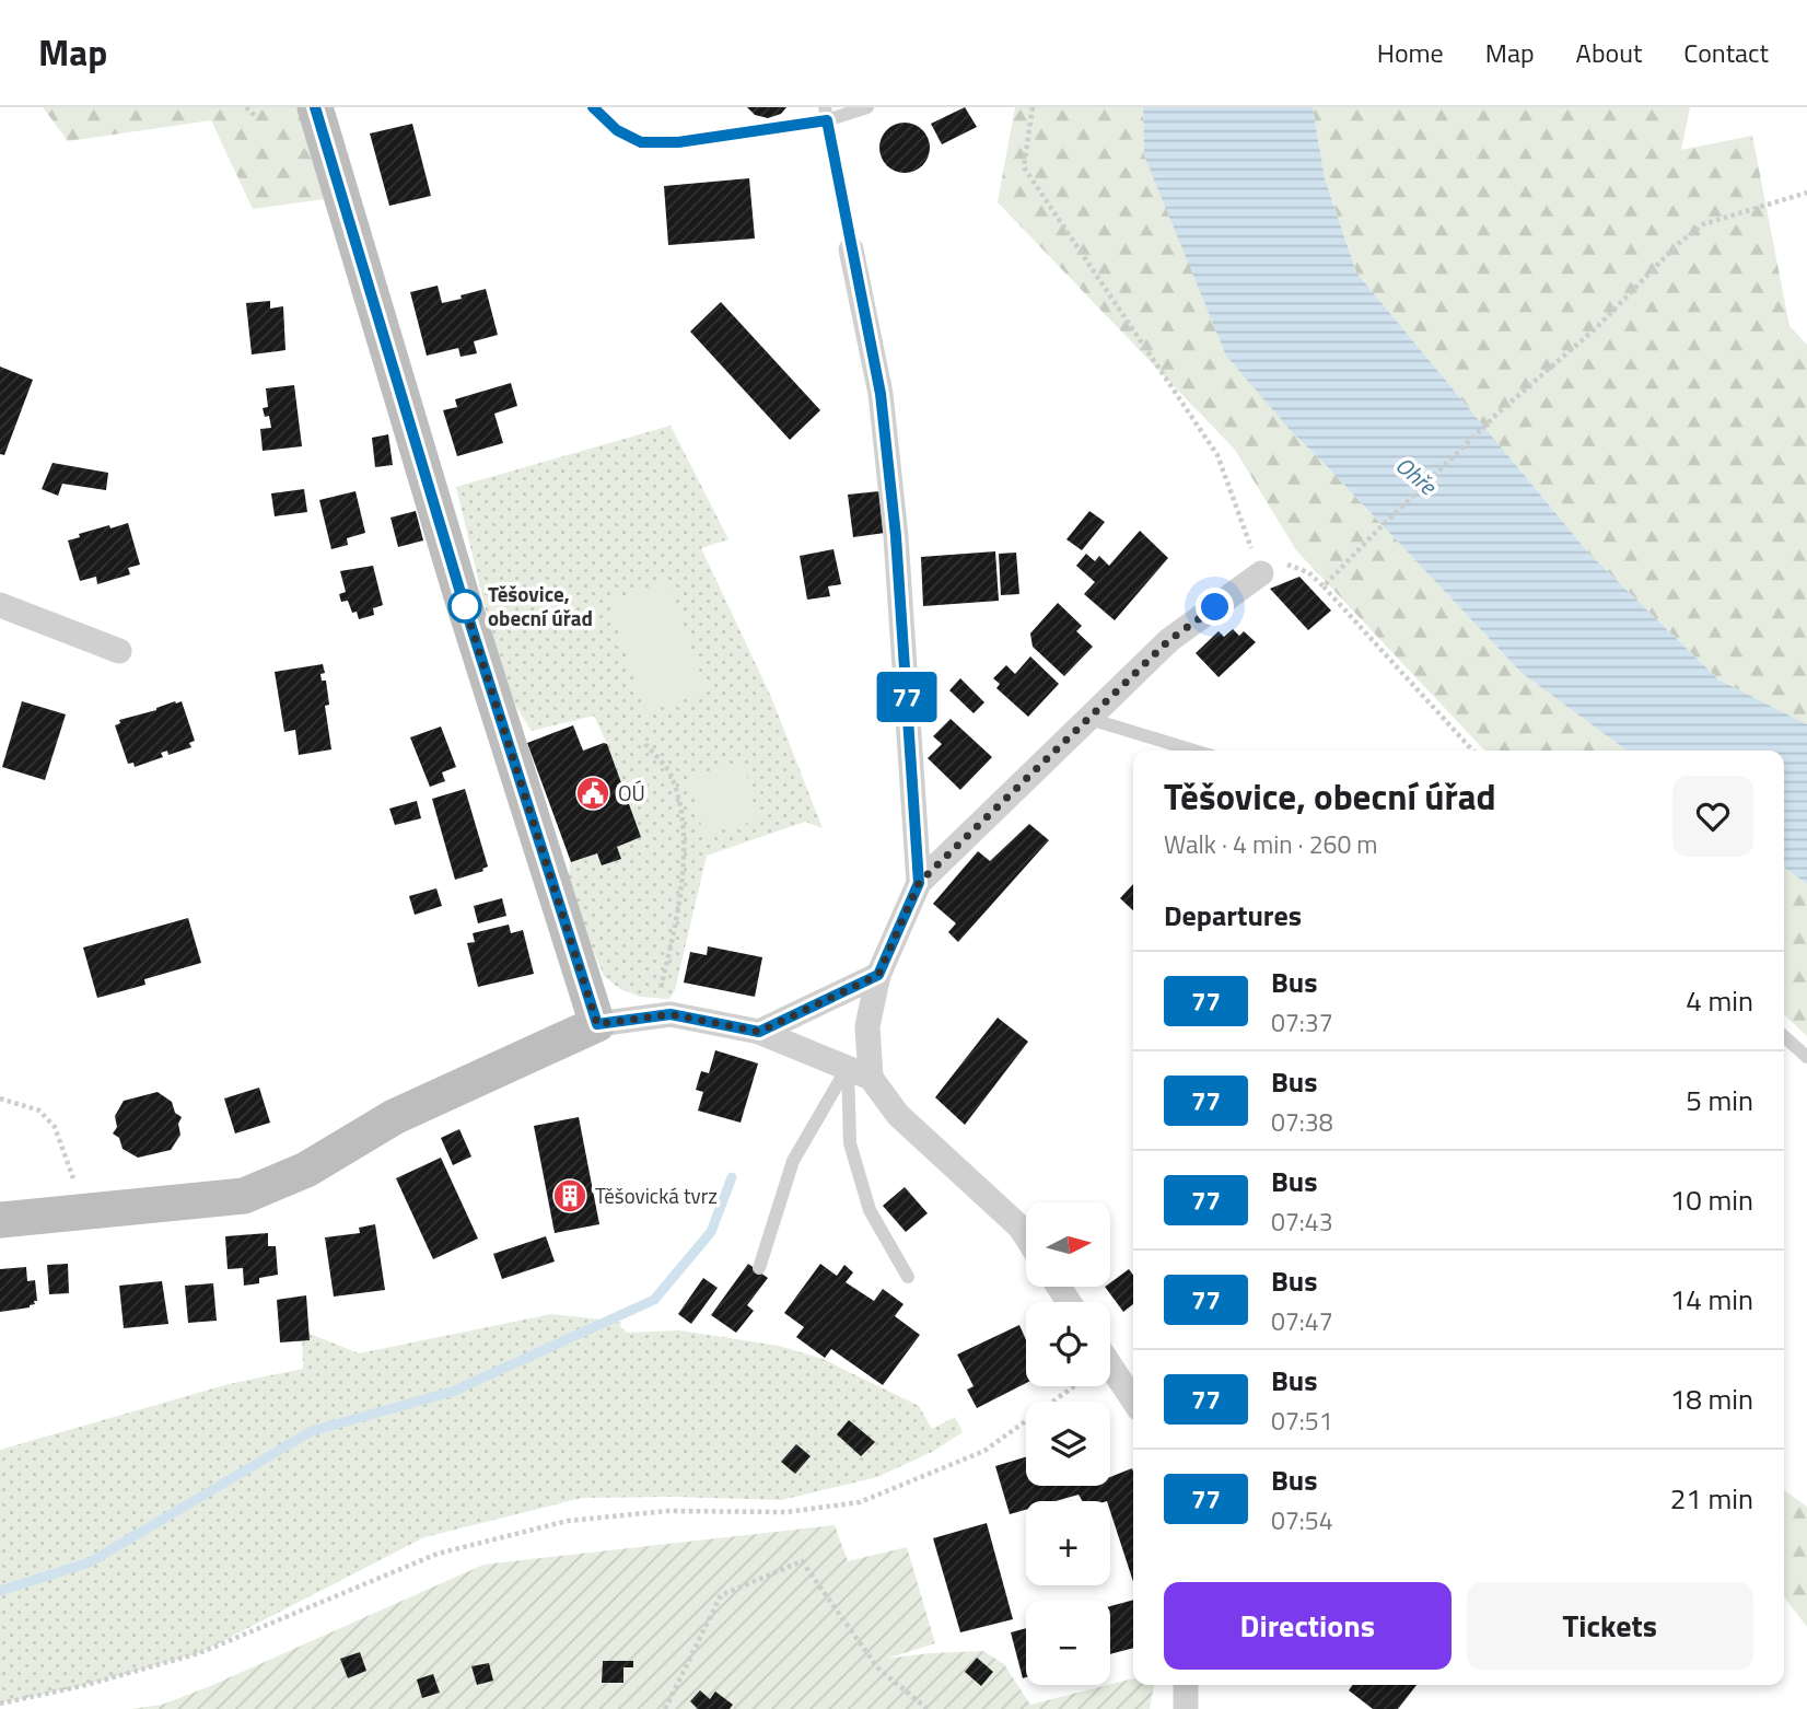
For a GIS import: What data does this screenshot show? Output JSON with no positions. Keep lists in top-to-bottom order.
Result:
{
  "water": ["Ohře"],
  "places": {
    "other": ["Těšovice, obecní úřad"],
    "public building": ["OÚ"],
    "building": ["Těšovická tvrz"]
  },
  "lines": ["bus line 77"],
  "north": "right",
  "page": {
    "header": "Map",
    "nav": [
      "Home",
      "Map",
      "About",
      "Contact"
    ],
    "on_map": "77",
    "heading": [
      ["Těšovice, obecní úřad", "Walk · 4 min · 260 m"],
      "Departures"
    ],
    "list": [
      {
        "mark": "77",
        "name": "Bus",
        "note": "07:37",
        "value": "4 min"
      },
      {
        "mark": "77",
        "name": "Bus",
        "note": "07:38",
        "value": "5 min"
      },
      {
        "mark": "77",
        "name": "Bus",
        "note": "07:43",
        "value": "10 min"
      },
      {
        "mark": "77",
        "name": "Bus",
        "note": "07:47",
        "value": "14 min"
      },
      {
        "mark": "77",
        "name": "Bus",
        "note": "07:51",
        "value": "18 min"
      },
      {
        "mark": "77",
        "name": "Bus",
        "note": "07:54",
        "value": "21 min"
      }
    ],
    "map_buttons": ["+", "−"],
    "buttons": ["Directions", "Tickets"]
  }
}
